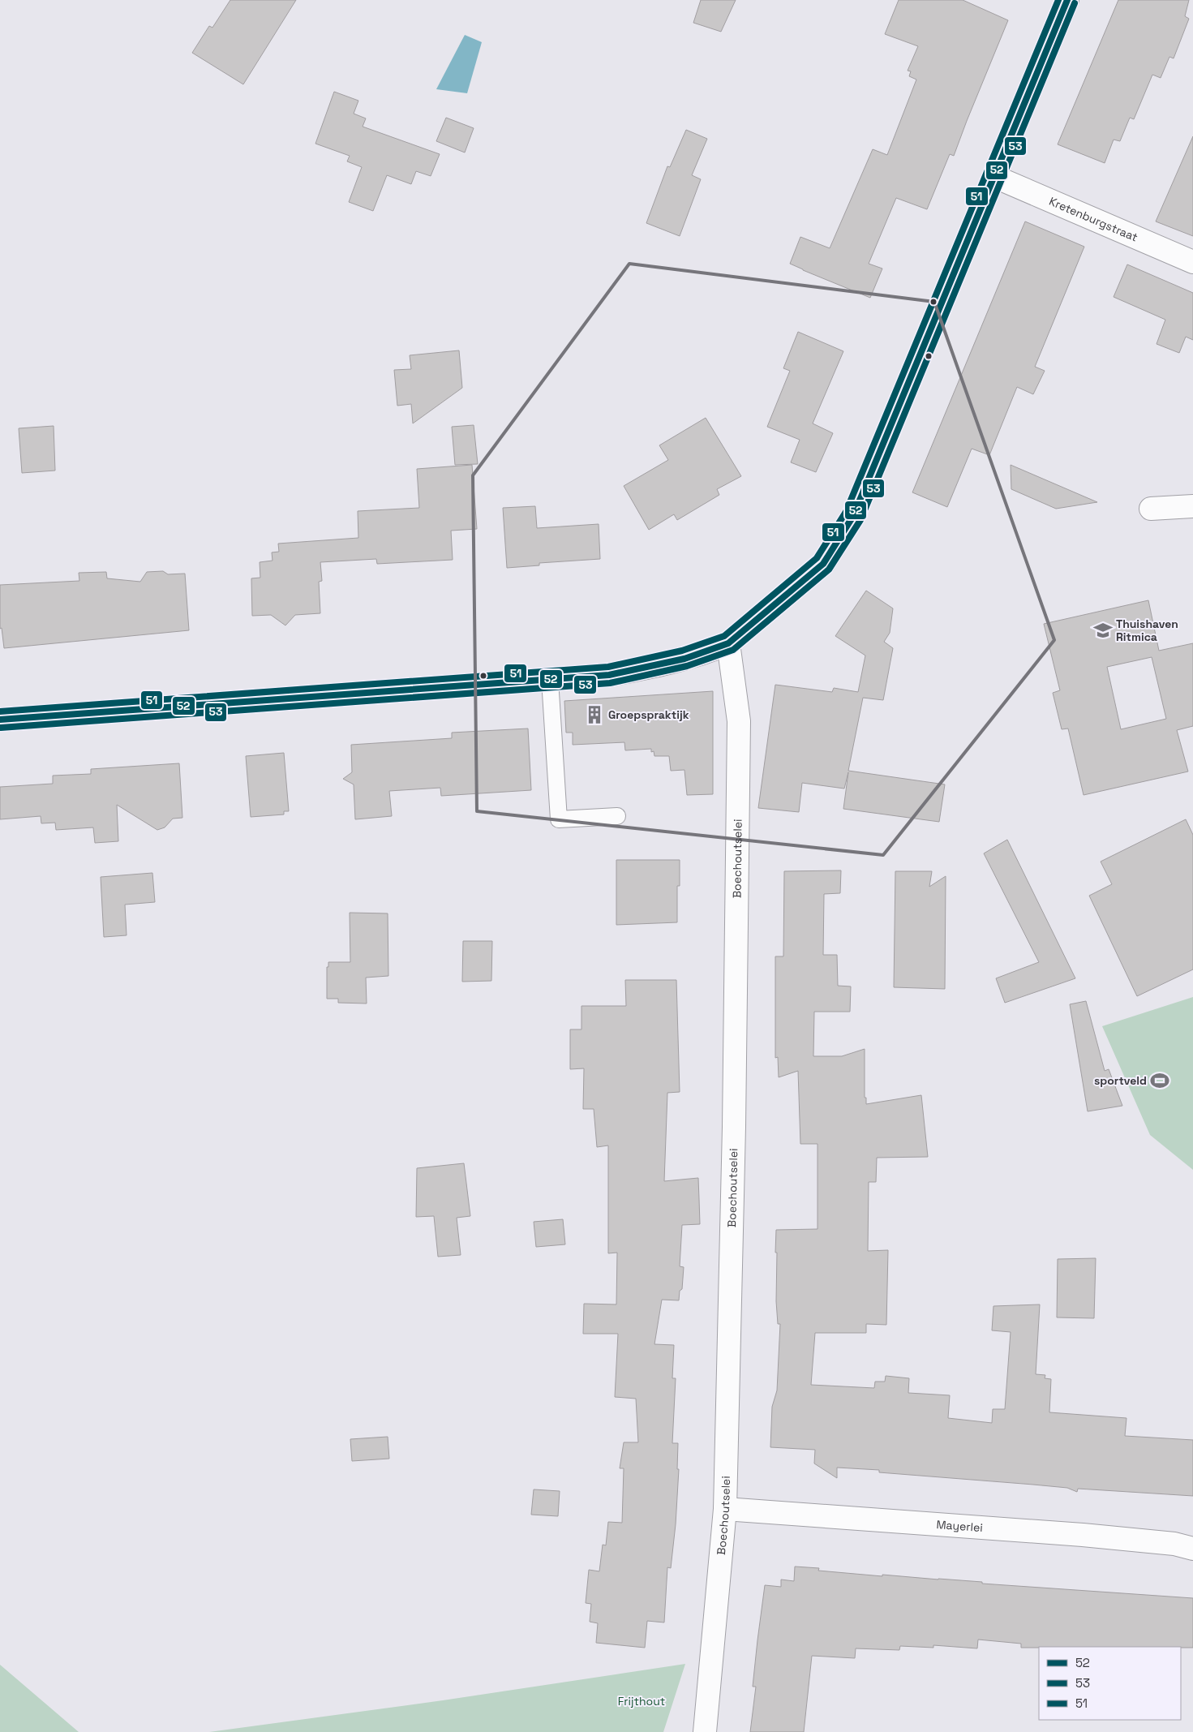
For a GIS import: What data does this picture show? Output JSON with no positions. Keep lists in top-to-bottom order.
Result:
{
  "streets": {
    "street": ["Kretenburgstraat", "Boechoutselei", "Mayerlei"]
  },
  "crossings": [
    ["Boechoutselei", "Mayerlei"]
  ],
  "parks": ["Frijthout"],
  "places": {
    "school or university": ["Thuishaven Ritmica"],
    "building": ["Groepspraktijk"],
    "sports": ["sportveld"]
  },
  "lines": ["transit line 52", "transit line 51", "transit line 53"],
  "legend": ["52", "53", "51"]
}
